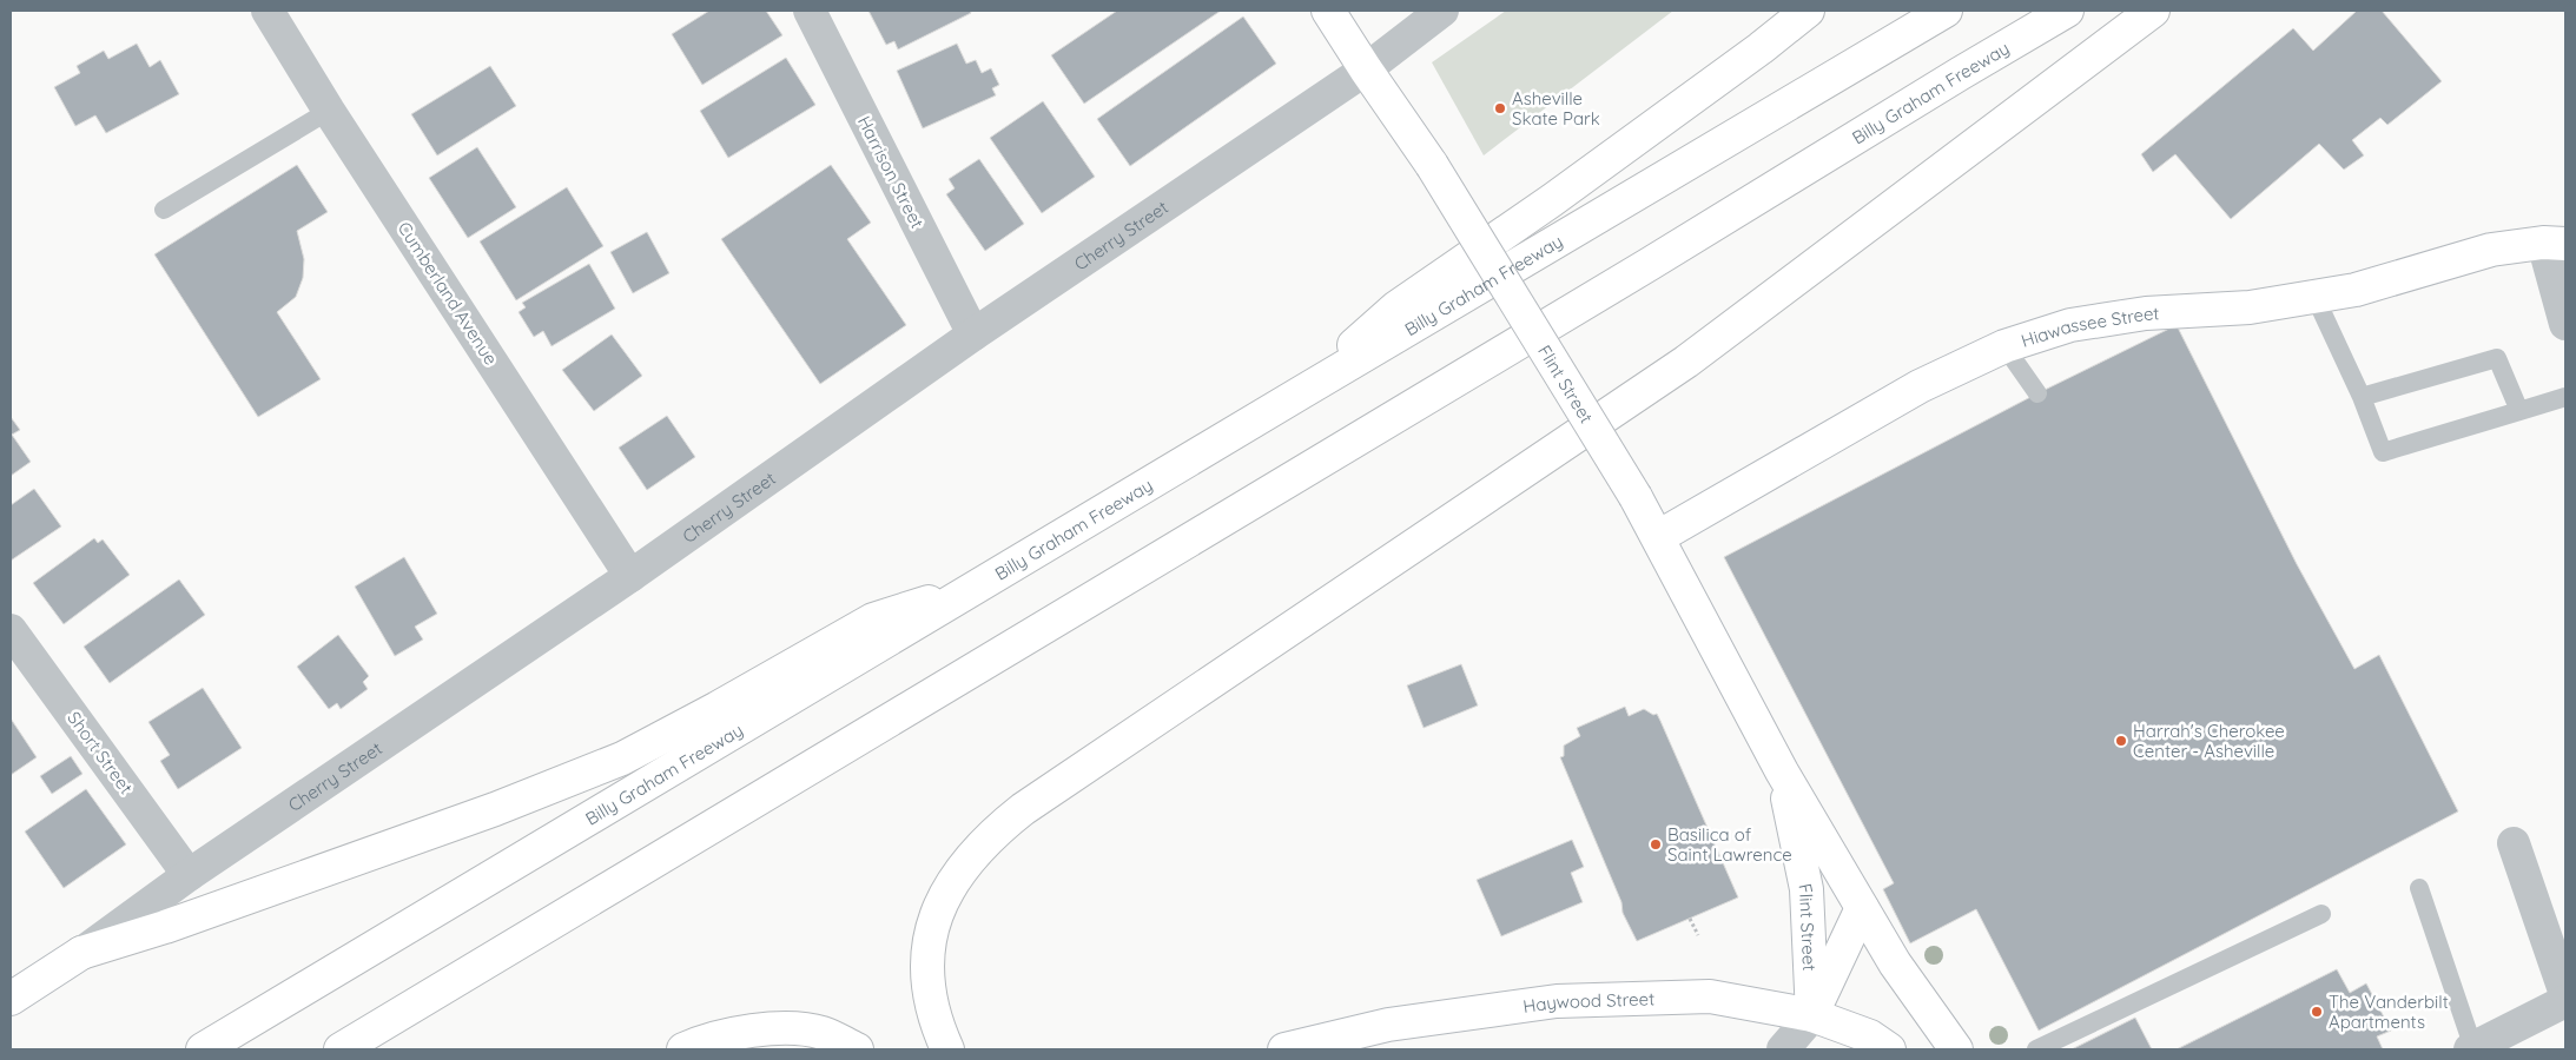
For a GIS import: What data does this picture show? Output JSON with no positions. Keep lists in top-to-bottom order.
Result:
{
  "streets": {
    "main road": [
      "Billy Graham Freeway",
      "Cherry Street",
      "Hiawassee Street",
      "Flint Street",
      "Haywood Street"
    ],
    "street": ["Harrison Street", "Cumberland Avenue", "Short Street"]
  },
  "crossings": [
    ["Harrison Street", "Cherry Street"],
    ["Cherry Street", "Cumberland Avenue"],
    ["Cherry Street", "Flint Street"],
    ["Cherry Street", "Short Street"],
    ["Hiawassee Street", "Flint Street"],
    ["Flint Street", "Haywood Street"]
  ],
  "places": [
    "Asheville Skate Park",
    "Harrah's Cherokee Center - Asheville",
    "Basilica of Saint Lawrence",
    "The Vanderbilt Apartments"
  ]
}
